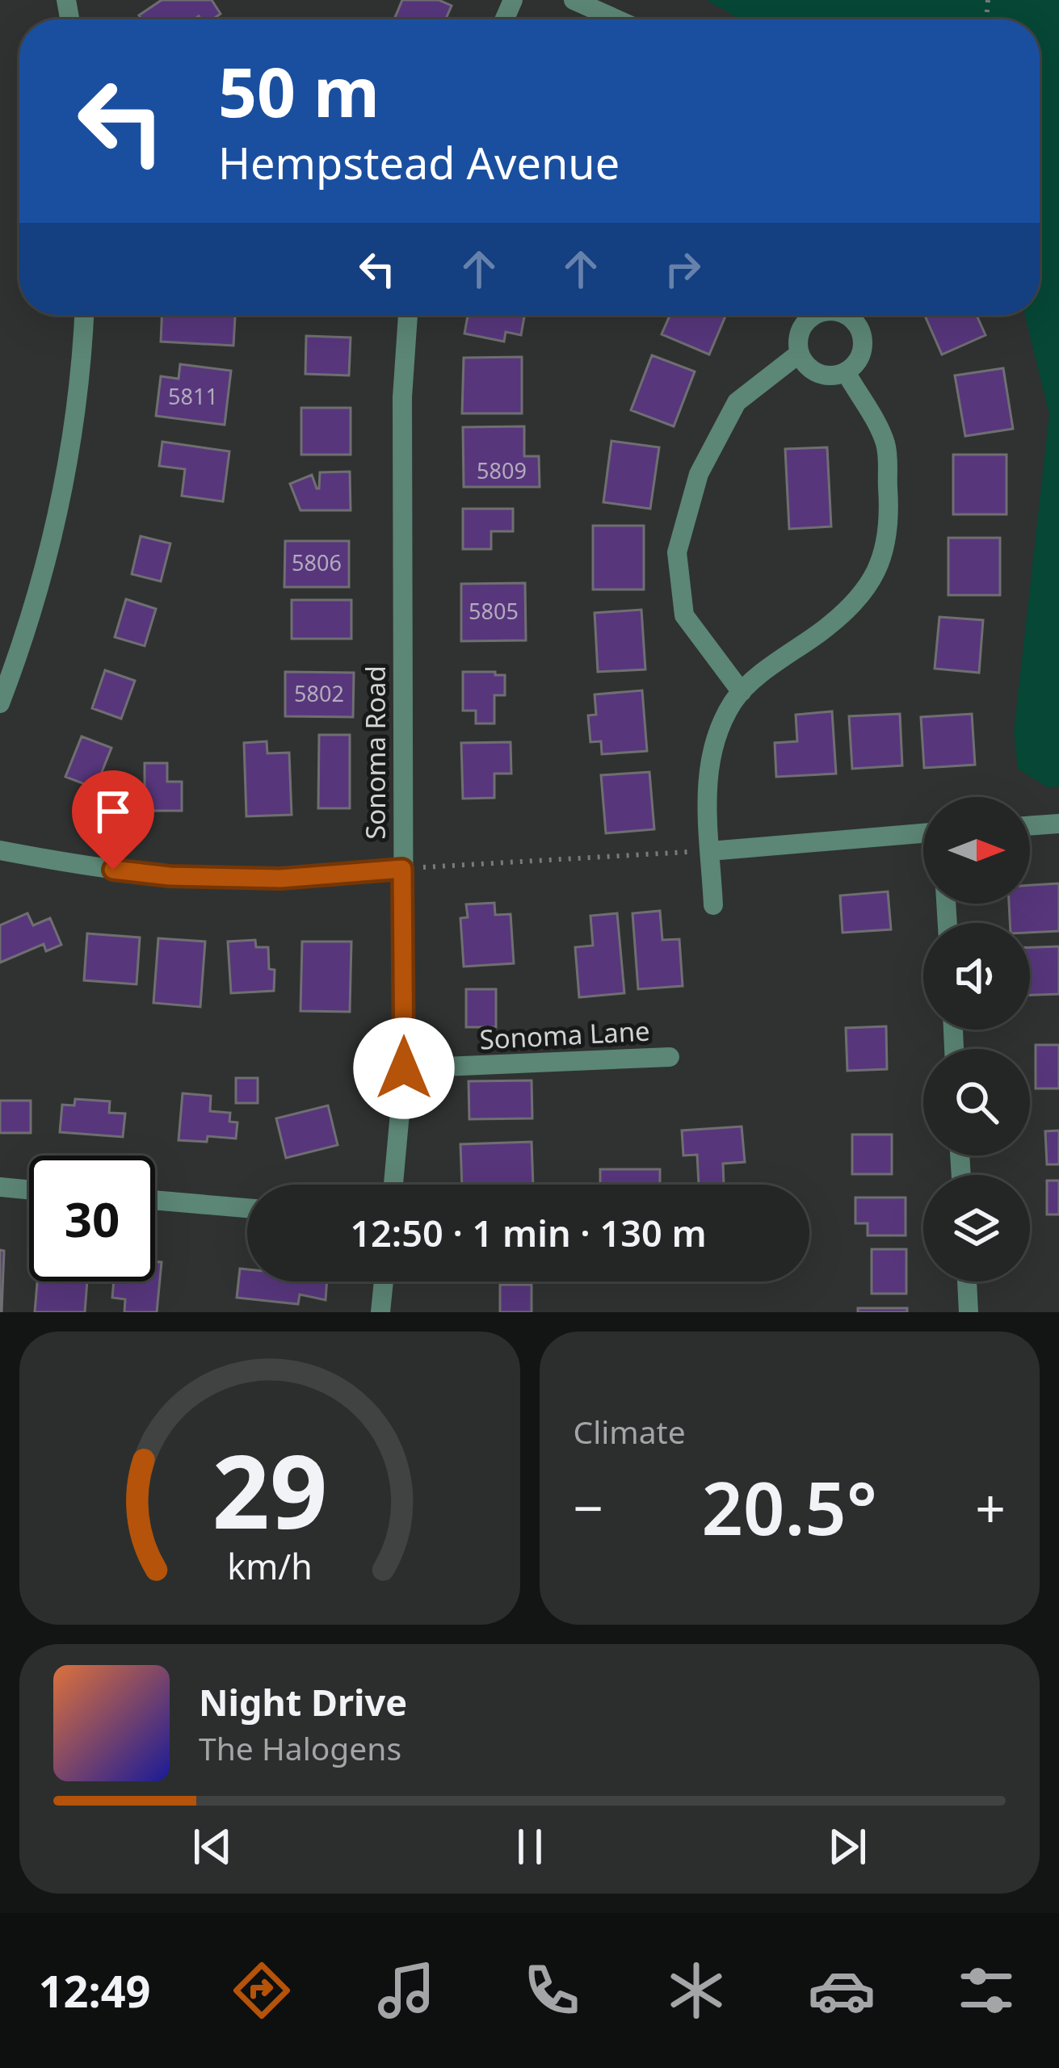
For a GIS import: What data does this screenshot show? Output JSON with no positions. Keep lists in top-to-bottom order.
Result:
{
  "streets": {
    "street": ["Sonoma Road", "Sonoma Lane"]
  },
  "crossings": [
    ["Sonoma Road", "Sonoma Lane"]
  ],
  "house_numbers": [
    "5811",
    "5809",
    "5806",
    "5805",
    "5802"
  ],
  "north": "right",
  "page": {
    "turn": ["50 m", "Hempstead Avenue"],
    "limit": "30",
    "trip": "12:50 · 1 min · 130 m",
    "tile": "Climate",
    "heat": ["−", "20.5°", "+"],
    "song": ["Night Drive", "The Halogens"],
    "tabs": "12:49",
    "gauge": ["29", "km/h"]
  }
}
